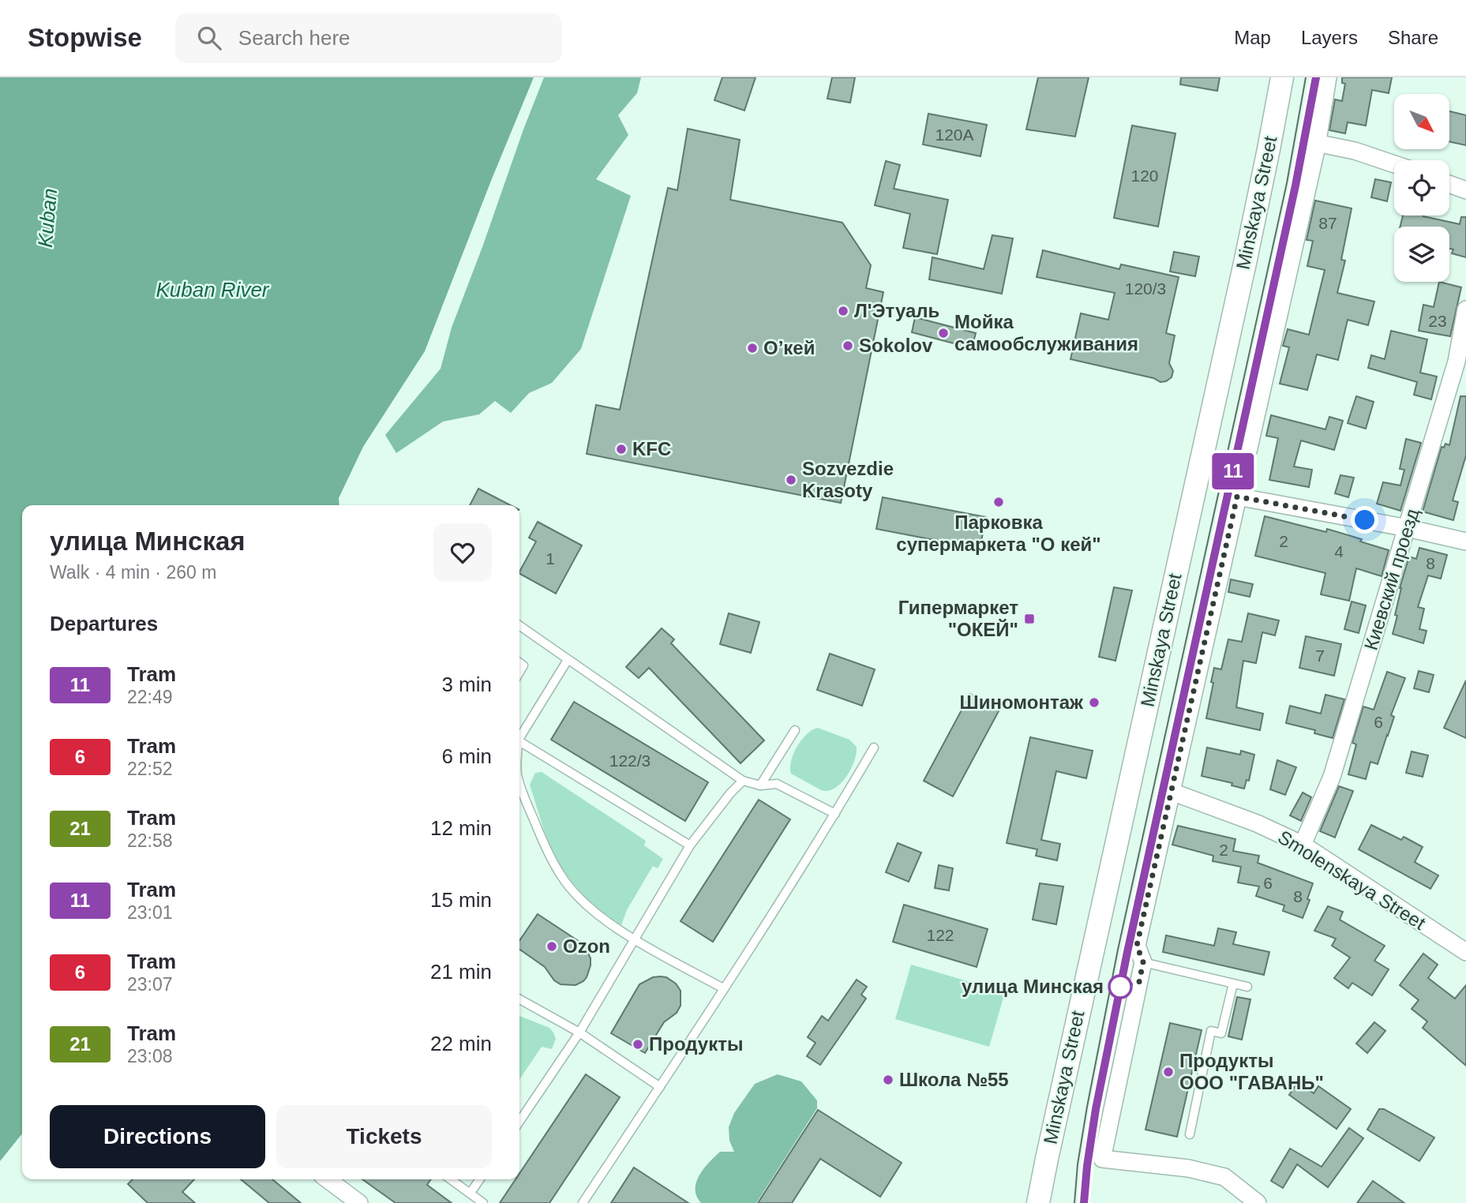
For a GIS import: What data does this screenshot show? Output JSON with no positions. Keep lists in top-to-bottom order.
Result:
{
  "streets": {
    "main road": ["Minskaya Street"],
    "street": ["Киевский проезд", "Smolenskaya Street"]
  },
  "crossings": [
    ["Киевский проезд", "Smolenskaya Street"]
  ],
  "water": ["Kuban", "Kuban River"],
  "places": {
    "other": [
      "Л'Этуаль",
      "Мойка самообслуживания",
      "Sokolov",
      "О’кей",
      "KFC",
      "Sozvezdie Krasoty",
      "Парковка супермаркета \"О кей\"",
      "Шиномонтаж",
      "Ozon",
      "улица Минская",
      "Продукты",
      "Продукты ООО \"ГАВАНЬ\"",
      "Школа №55"
    ],
    "transit": ["Гипермаркет \"ОКЕЙ\""]
  },
  "lines": ["tram line 11"],
  "house_numbers": [
    "120А",
    "120",
    "87",
    "120/3",
    "23",
    "2",
    "4",
    "1",
    "8",
    "7",
    "6",
    "122/3",
    "2",
    "6",
    "8",
    "122"
  ],
  "north": "bottom right",
  "page": {
    "header": "Stopwise",
    "search": "Search here",
    "nav": ["Map", "Layers", "Share"],
    "on_map": "11",
    "heading": [
      ["улица Минская", "Walk · 4 min · 260 m"],
      "Departures"
    ],
    "list": [
      {
        "mark": "11",
        "name": "Tram",
        "note": "22:49",
        "value": "3 min"
      },
      {
        "mark": "6",
        "name": "Tram",
        "note": "22:52",
        "value": "6 min"
      },
      {
        "mark": "21",
        "name": "Tram",
        "note": "22:58",
        "value": "12 min"
      },
      {
        "mark": "11",
        "name": "Tram",
        "note": "23:01",
        "value": "15 min"
      },
      {
        "mark": "6",
        "name": "Tram",
        "note": "23:07",
        "value": "21 min"
      },
      {
        "mark": "21",
        "name": "Tram",
        "note": "23:08",
        "value": "22 min"
      }
    ],
    "buttons": ["Directions", "Tickets"]
  }
}
